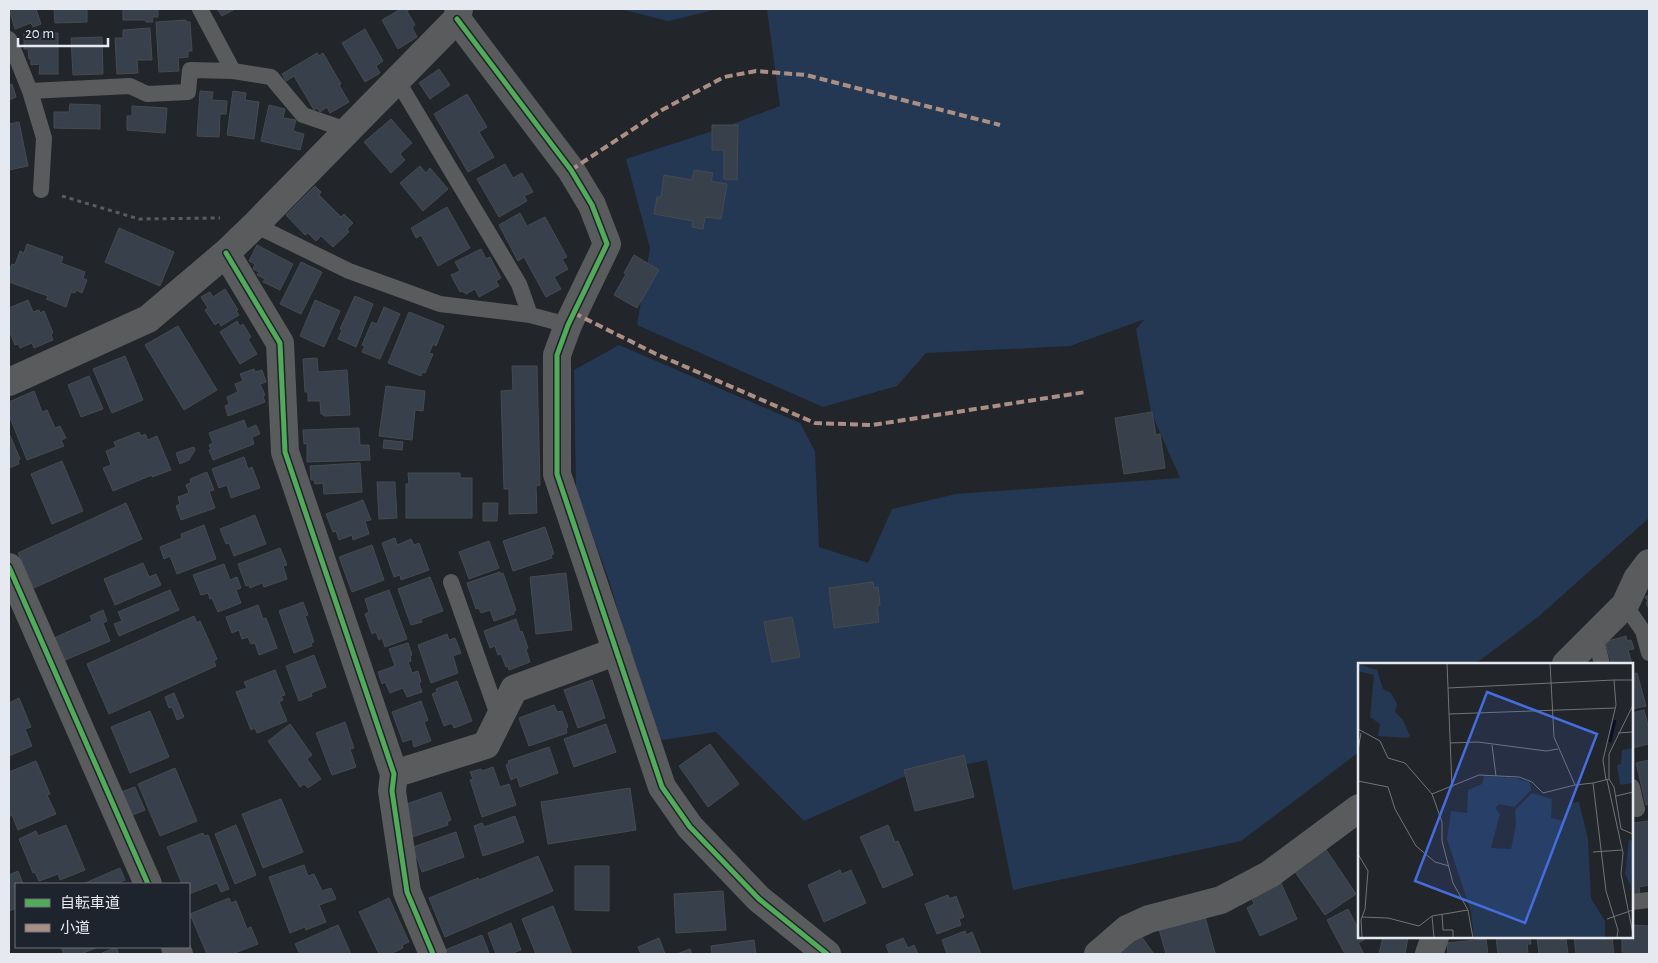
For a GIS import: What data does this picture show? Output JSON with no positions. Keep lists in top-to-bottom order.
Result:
{
  "legend": ["自転車道", "小道"],
  "scale_bar": "20 m"
}
